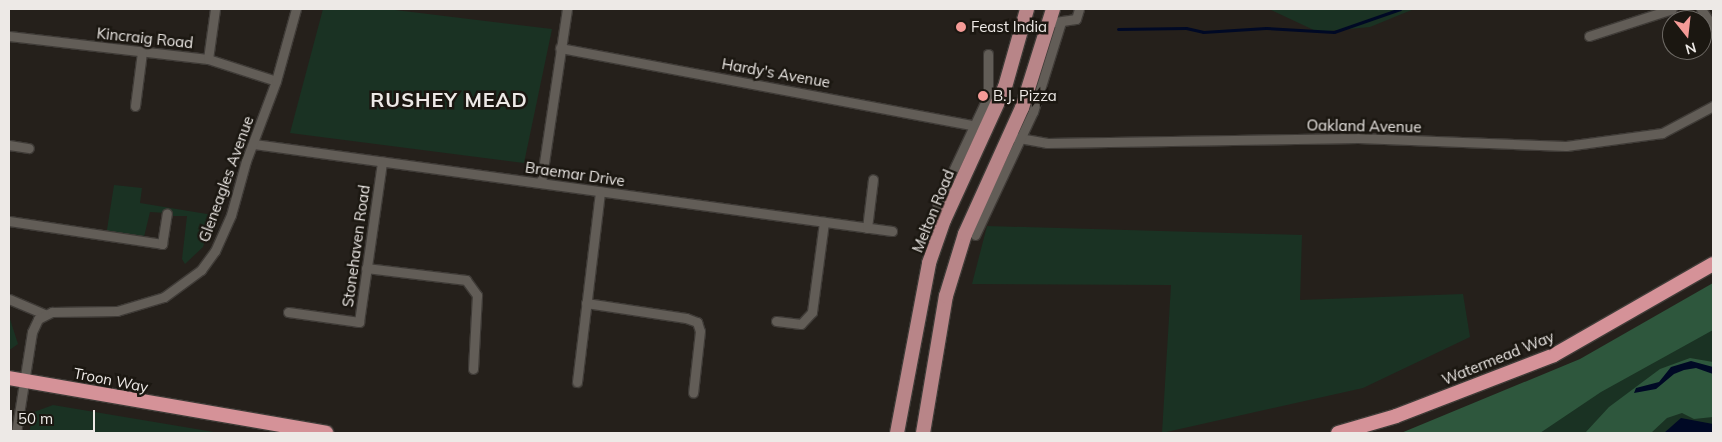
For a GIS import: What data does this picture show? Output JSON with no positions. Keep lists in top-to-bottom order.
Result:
{
  "streets": {
    "highway": ["Watermead Way", "Troon Way"],
    "main road": ["Melton Road"],
    "street": [
      "Kincraig Road",
      "Hardy's Avenue",
      "Oakland Avenue",
      "Braemar Drive",
      "Gleneagles Avenue",
      "Stonehaven Road"
    ]
  },
  "crossings": [
    ["Kincraig Road", "Gleneagles Avenue"],
    ["Hardy's Avenue", "Melton Road"],
    ["Braemar Drive", "Gleneagles Avenue"],
    ["Braemar Drive", "Stonehaven Road"]
  ],
  "districts": ["RUSHEY MEAD"],
  "places": ["Feast India", "B.J. Pizza"],
  "scale_bar": "50 m",
  "north": "bottom"
}
